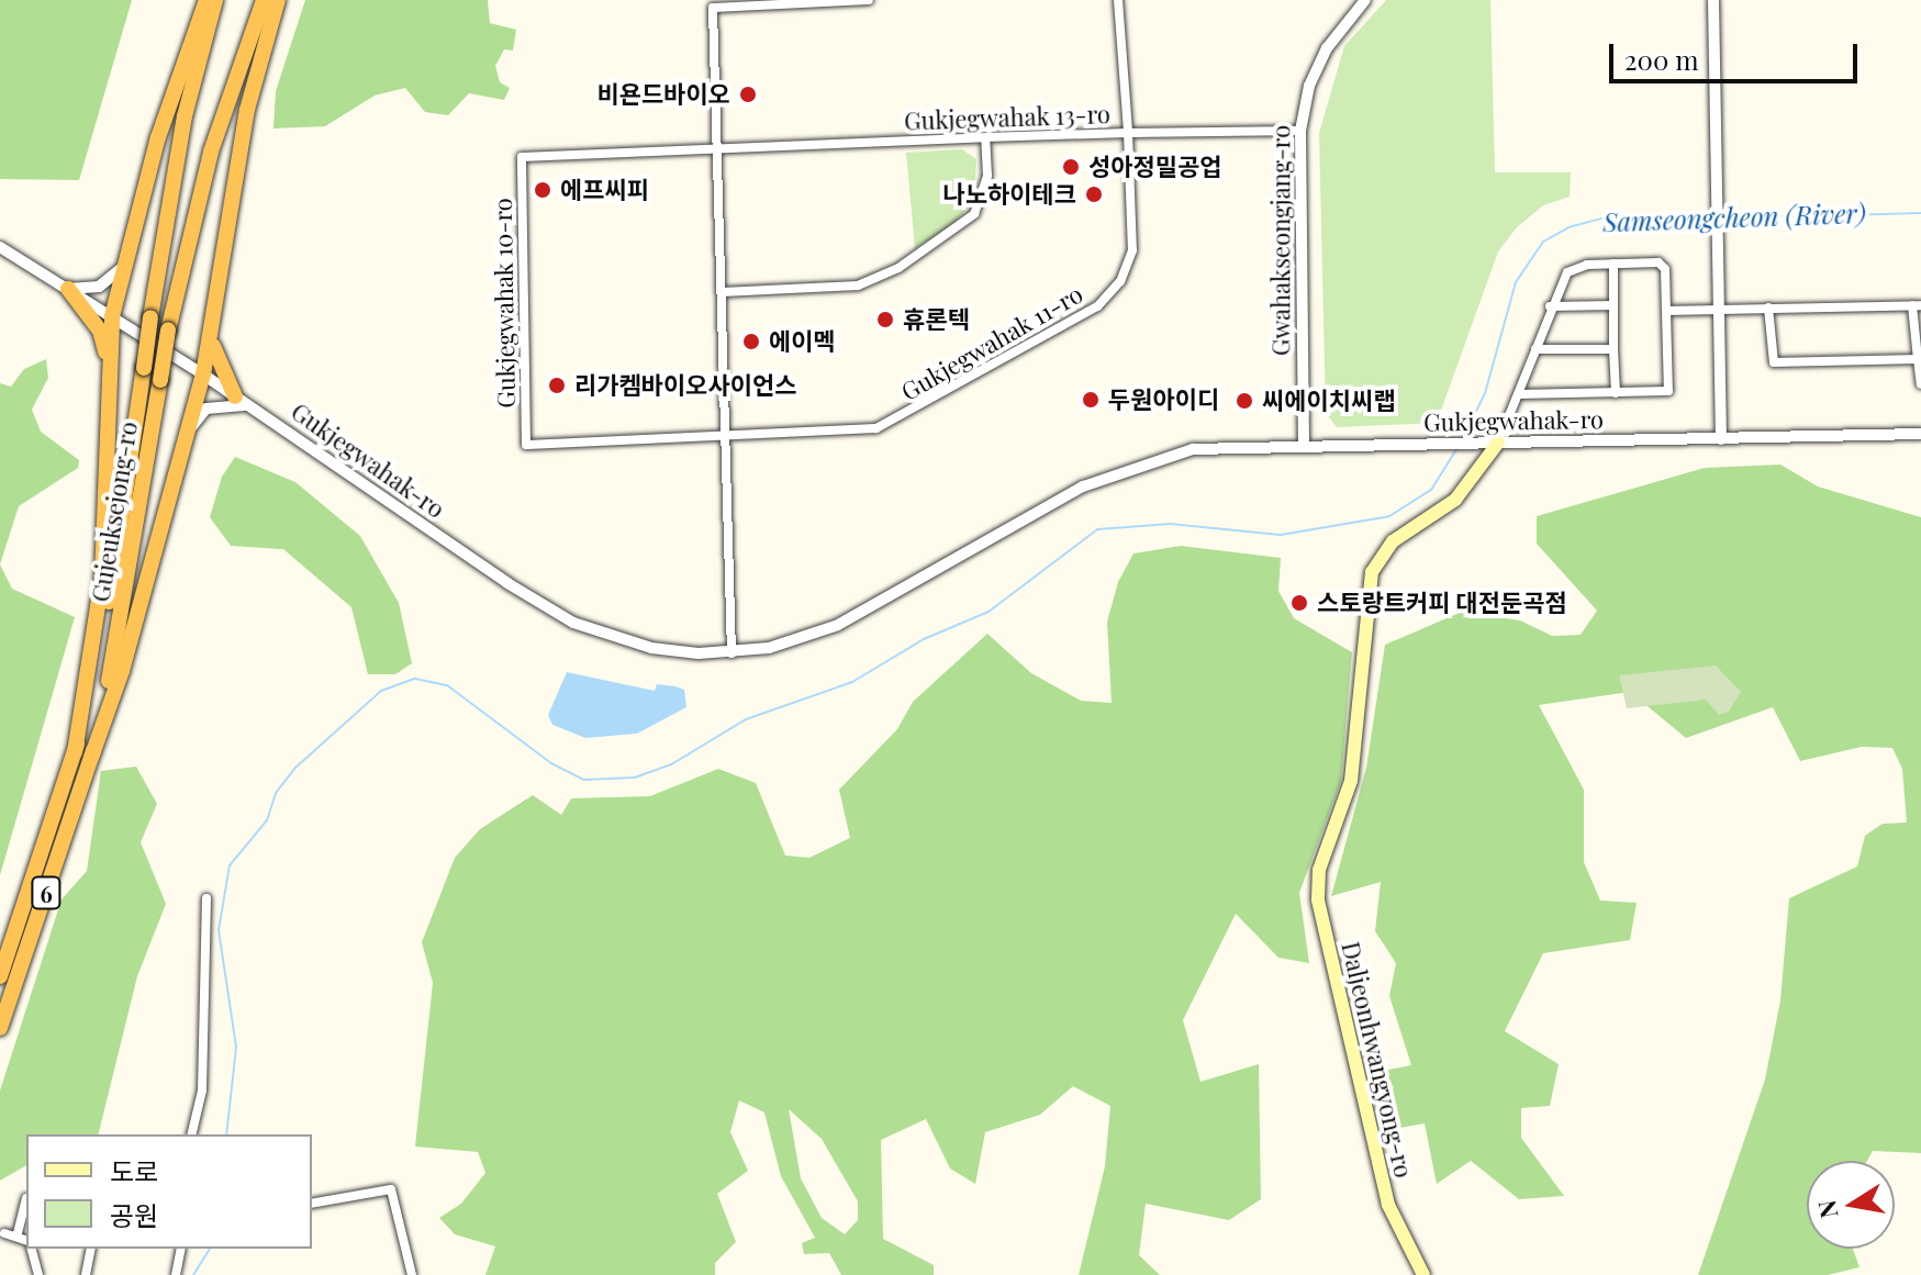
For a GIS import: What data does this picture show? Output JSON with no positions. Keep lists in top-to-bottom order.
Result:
{
  "streets": {
    "highway": ["Gujeuksejong-ro", "6"],
    "main road": ["Daljeonhwangyong-ro"],
    "street": [
      "Gukjegwahak 13-ro",
      "Gwahakseongjang-ro",
      "Gukjegwahak 10-ro",
      "Gukjegwahak 11-ro",
      "Gukjegwahak-ro"
    ]
  },
  "crossings": [
    ["Gukjegwahak 13-ro", "Gwahakseongjang-ro"],
    ["Gukjegwahak 13-ro", "Gukjegwahak 10-ro"],
    ["Gukjegwahak 13-ro", "Gukjegwahak 11-ro"],
    ["Gwahakseongjang-ro", "Gukjegwahak-ro"],
    ["Gukjegwahak 10-ro", "Gukjegwahak 11-ro"],
    ["Gukjegwahak-ro", "Daljeonhwangyong-ro"]
  ],
  "water": ["Samseongcheon (River)"],
  "places": [
    "비욘드바이오",
    "성아정밀공업",
    "에프씨피",
    "나노하이테크",
    "휴론텍",
    "에이멕",
    "리가켐바이오사이언스",
    "두원아이디",
    "씨에이치씨랩",
    "스토랑트커피 대전둔곡점"
  ],
  "legend": ["도로", "공원"],
  "scale_bar": "200 m",
  "north": "left"
}
